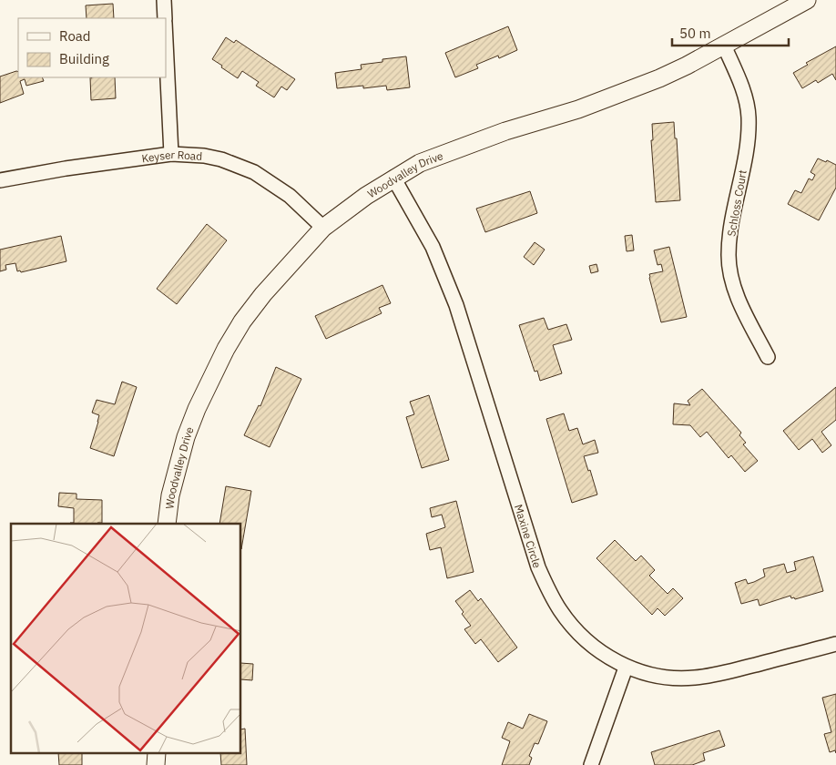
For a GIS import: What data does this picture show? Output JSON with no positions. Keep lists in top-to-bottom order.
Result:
{
  "streets": {
    "street": [
      "Keyser Road",
      "Woodvalley Drive",
      "Schloss Court",
      "Maxine Circle"
    ]
  },
  "crossings": [
    ["Keyser Road", "Woodvalley Drive"],
    ["Woodvalley Drive", "Schloss Court"],
    ["Woodvalley Drive", "Maxine Circle"]
  ],
  "legend": ["Road", "Building"],
  "scale_bar": "50 m"
}
